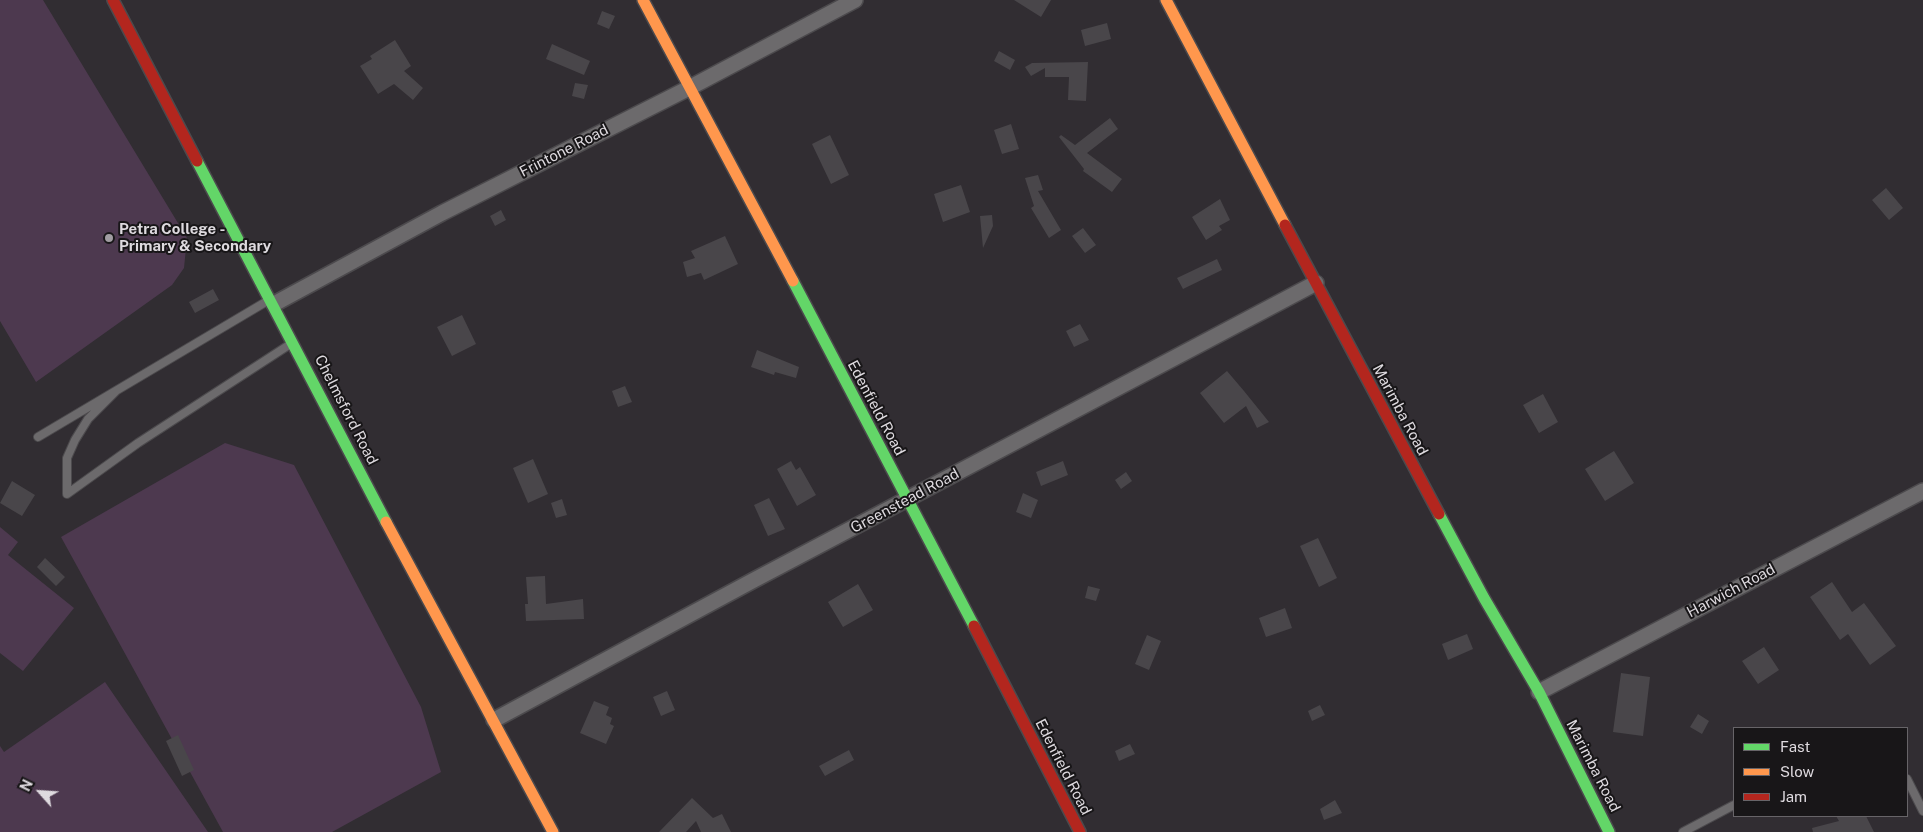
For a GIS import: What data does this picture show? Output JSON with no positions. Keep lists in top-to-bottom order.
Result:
{
  "streets": {
    "street": [
      "Frintone Road",
      "Edenfield Road",
      "Chelmsford Road",
      "Marimba Road",
      "Greenstead Road",
      "Harwich Road"
    ]
  },
  "crossings": [
    ["Frintone Road", "Edenfield Road"],
    ["Frintone Road", "Chelmsford Road"],
    ["Edenfield Road", "Greenstead Road"],
    ["Chelmsford Road", "Greenstead Road"],
    ["Marimba Road", "Greenstead Road"],
    ["Marimba Road", "Harwich Road"]
  ],
  "places": ["Petra College - Primary & Secondary"],
  "legend": ["Fast", "Slow", "Jam"],
  "north": "top left"
}
